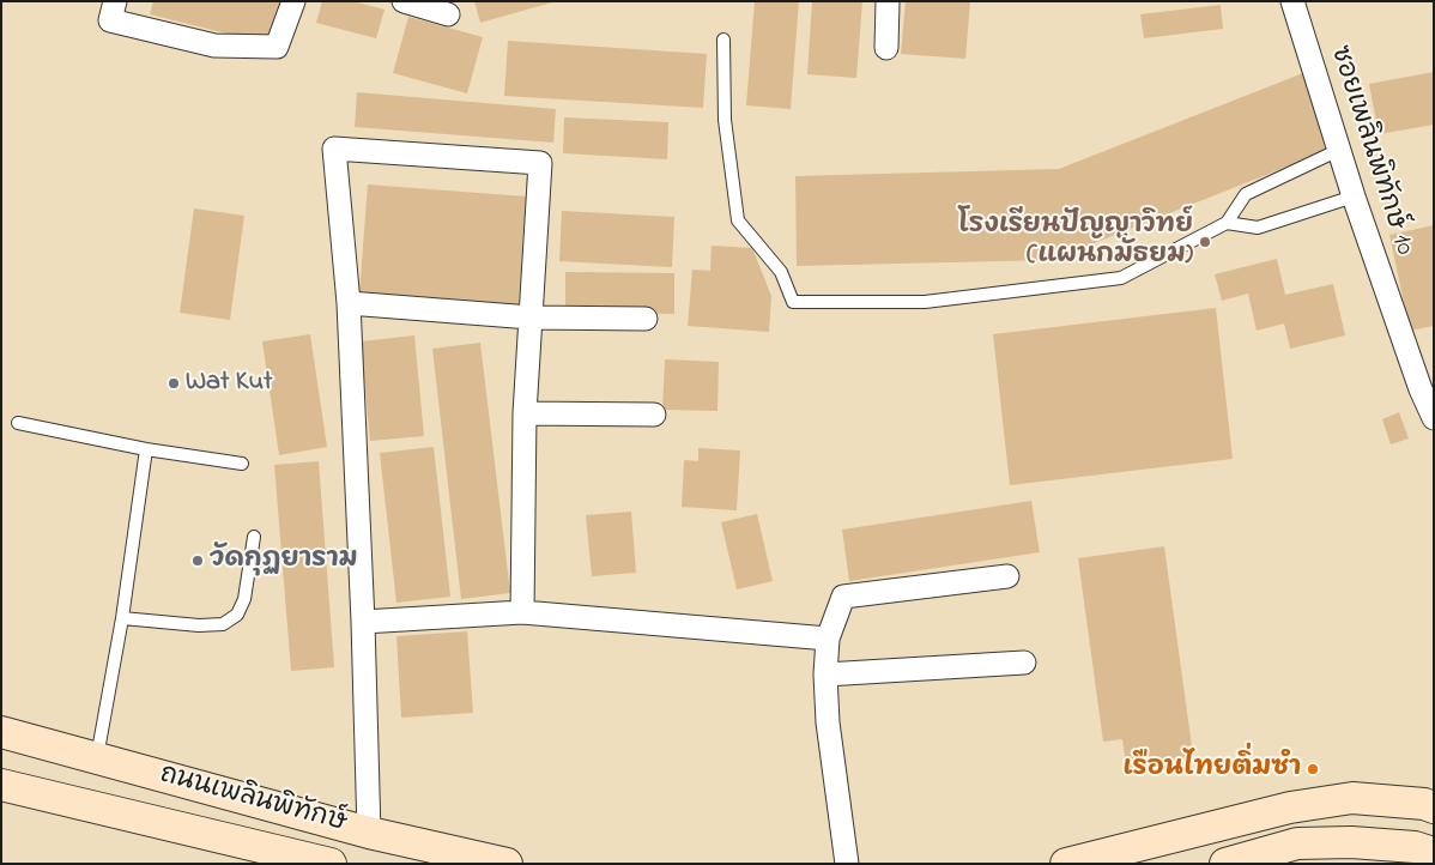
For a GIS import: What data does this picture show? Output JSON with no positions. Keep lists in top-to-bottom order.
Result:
{
  "streets": {
    "main road": ["ถนนเพลินพิทักษ์"],
    "street": ["ซอยเพลินพิทักษ์ 10"]
  },
  "places": [
    "โรงเรียนปัญญาวิทย์ (แผนกมัธยม)",
    "Wat Kut",
    "วัดกุฏยาราม",
    "เรือนไทยติ่มซำ"
  ]
}
